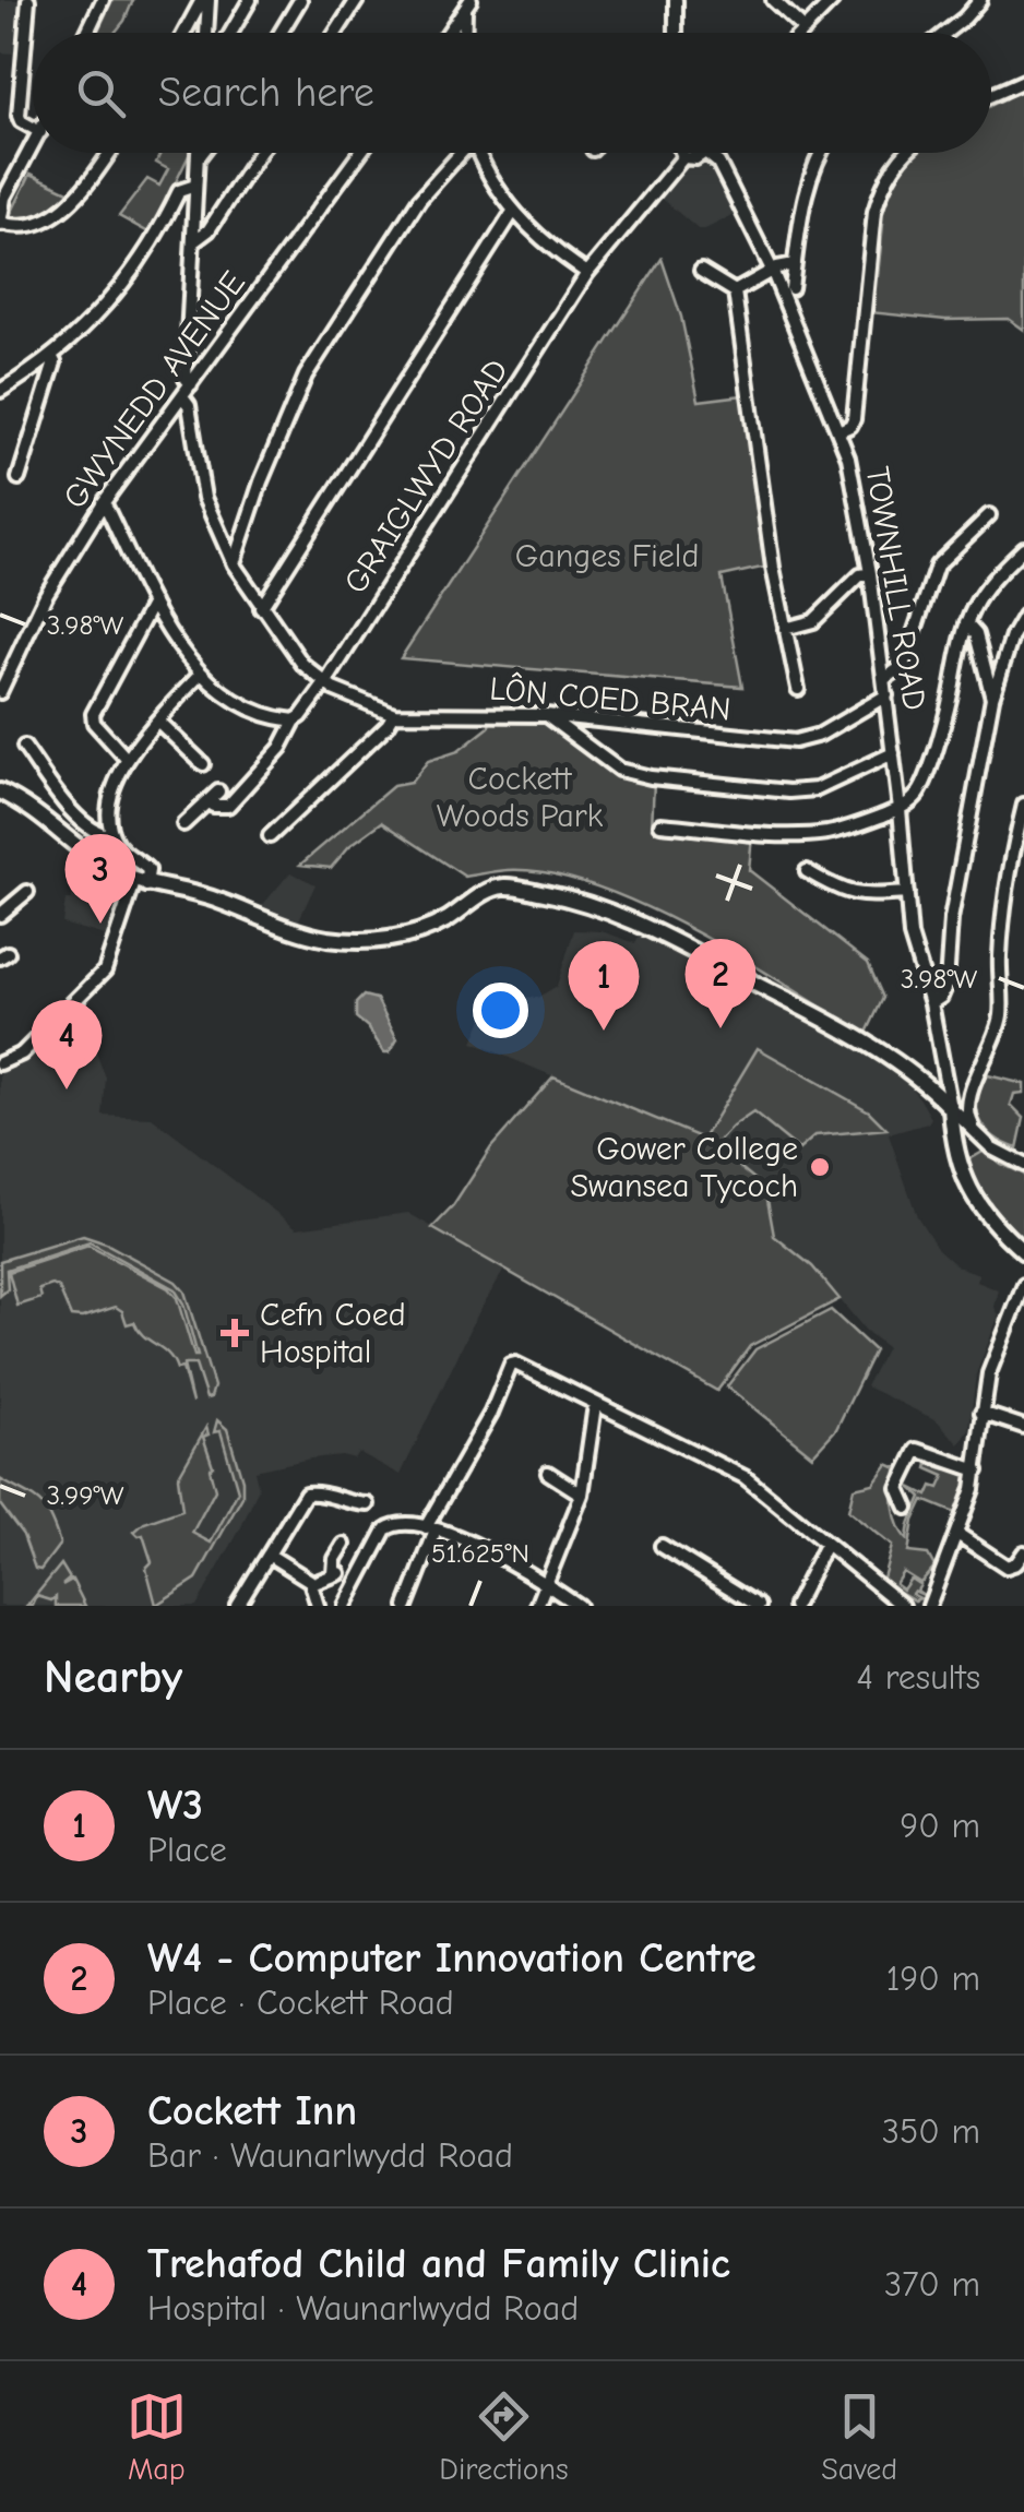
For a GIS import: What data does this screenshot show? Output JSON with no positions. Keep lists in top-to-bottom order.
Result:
{
  "streets": {
    "street": [
      "GWYNEDD AVENUE",
      "GRAIGLWYD ROAD",
      "TOWNHILL ROAD",
      "LÔN COED BRAN"
    ]
  },
  "crossings": [
    ["GRAIGLWYD ROAD", "LÔN COED BRAN"],
    ["TOWNHILL ROAD", "LÔN COED BRAN"]
  ],
  "parks": ["Ganges Field", "Cockett Woods Park"],
  "places": {
    "other": ["Gower College Swansea Tycoch"],
    "health": ["Cefn Coed Hospital"]
  },
  "page": {
    "search": "Search here",
    "pins": [
      "3",
      "2",
      "1",
      "4"
    ],
    "heading": ["Nearby", "4 results"],
    "list": [
      {
        "mark": "1",
        "name": "W3",
        "note": "Place",
        "value": "90 m"
      },
      {
        "mark": "2",
        "name": "W4 - Computer Innovation Centre",
        "note": "Place · Cockett Road",
        "value": "190 m"
      },
      {
        "mark": "3",
        "name": "Cockett Inn",
        "note": "Bar · Waunarlwydd Road",
        "value": "350 m"
      },
      {
        "mark": "4",
        "name": "Trehafod Child and Family Clinic",
        "note": "Hospital · Waunarlwydd Road",
        "value": "370 m"
      }
    ],
    "nav": ["Map", "Directions", "Saved"]
  },
  "coordinates": ["3.98°W", "3.99°W", "51.625°N"]
}
